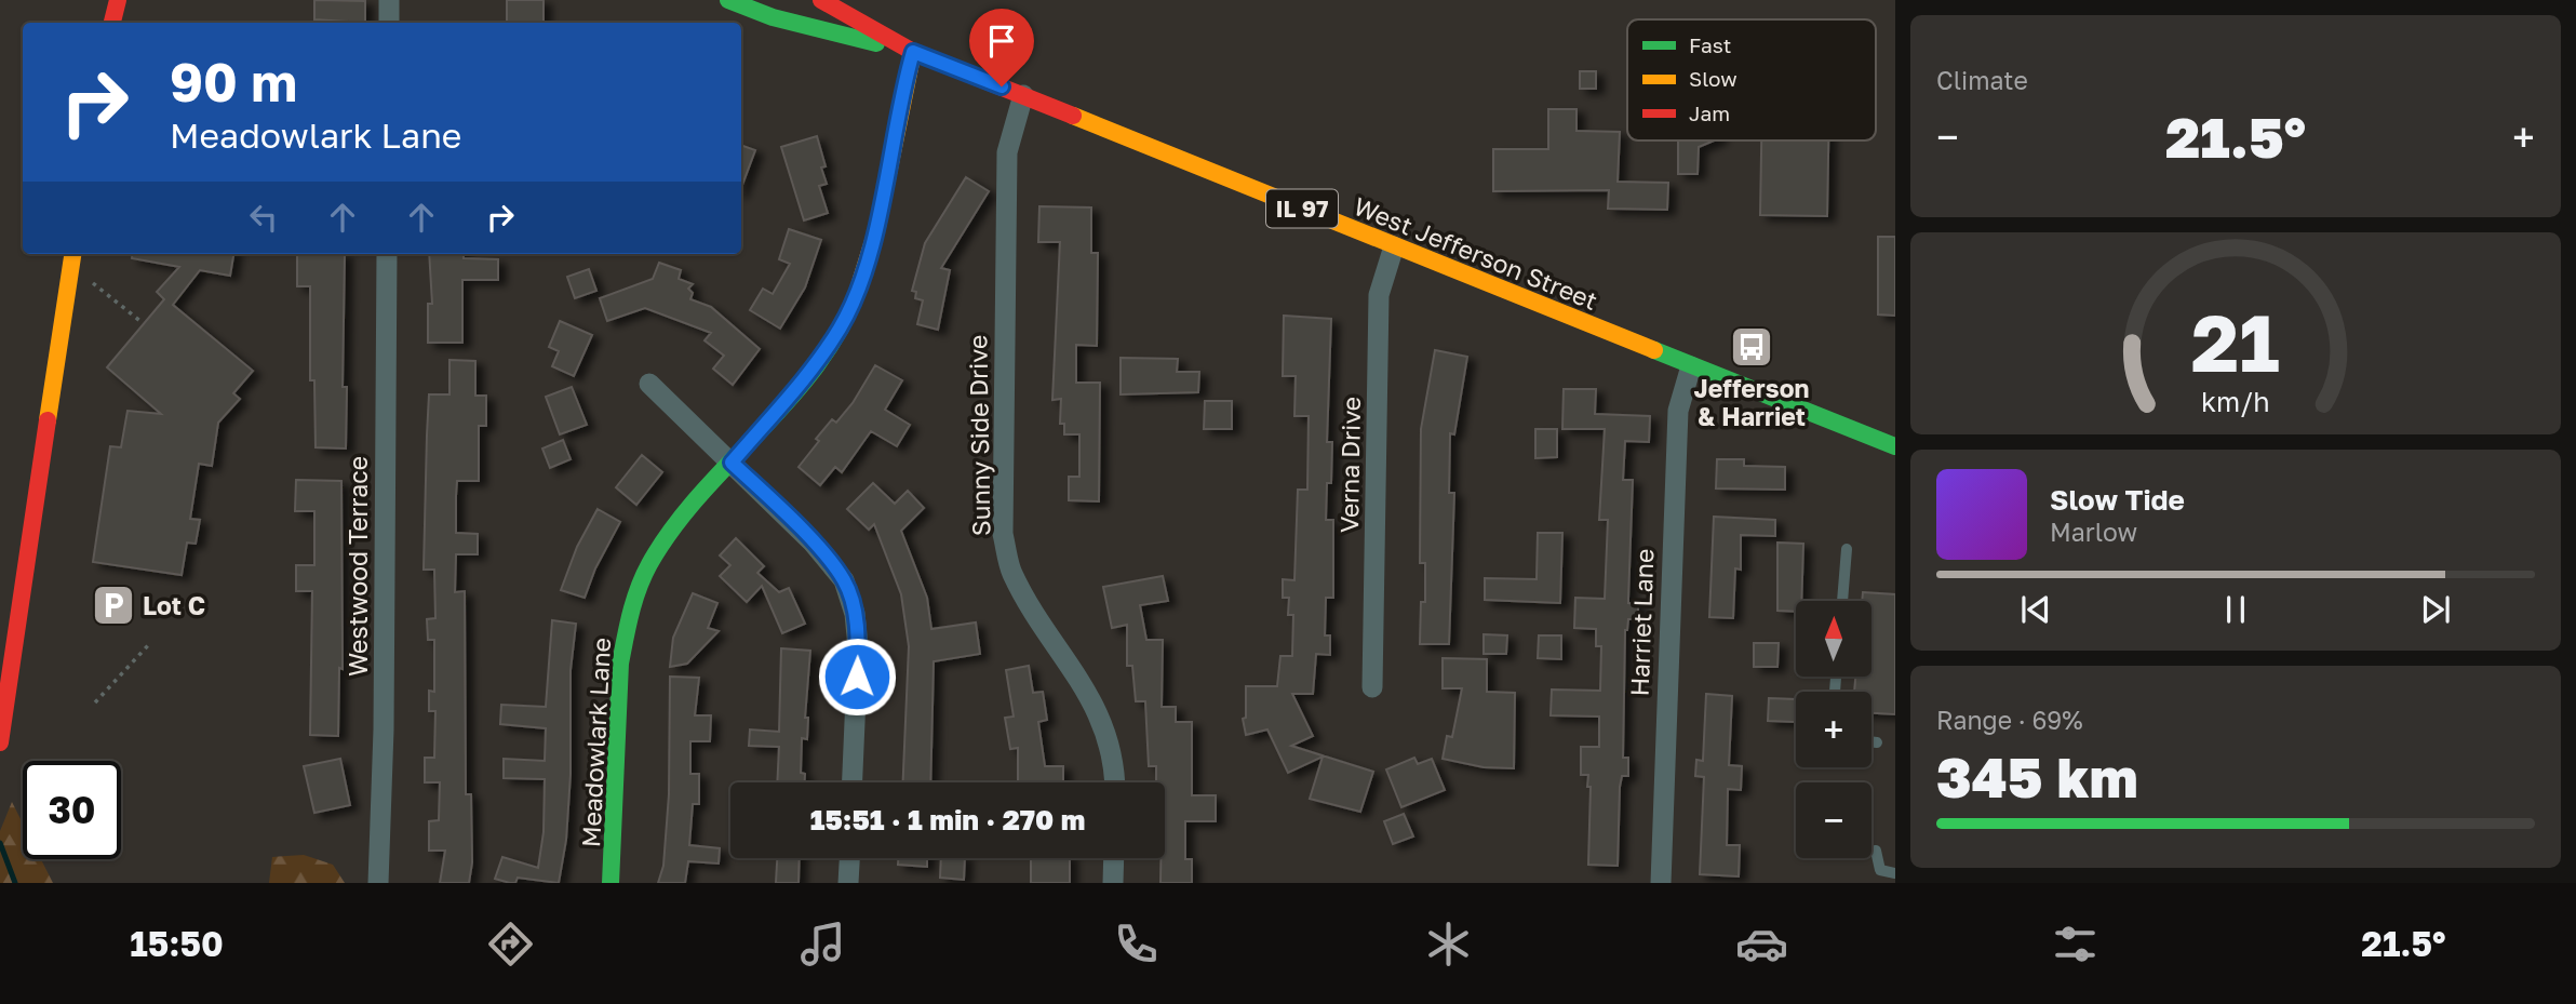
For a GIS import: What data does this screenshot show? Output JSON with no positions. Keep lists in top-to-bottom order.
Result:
{
  "streets": {
    "street": [
      "IL 97",
      "West Jefferson Street",
      "Sunny Side Drive",
      "Verna Drive",
      "Westwood Terrace",
      "Harriet Lane",
      "Meadowlark Lane"
    ]
  },
  "crossings": [
    ["West Jefferson Street", "Sunny Side Drive"],
    ["West Jefferson Street", "Verna Drive"],
    ["West Jefferson Street", "Harriet Lane"],
    ["West Jefferson Street", "Meadowlark Lane"]
  ],
  "places": {
    "bus stop": ["Jefferson & Harriet"],
    "parking": ["Lot C"]
  },
  "legend": ["Fast", "Slow", "Jam"],
  "north": "top",
  "page": {
    "tile": [
      "Climate",
      ["Range · 69%", "345 km"]
    ],
    "turn": ["90 m", "Meadowlark Lane"],
    "heat": ["−", "21.5°", "+"],
    "song": ["Slow Tide", "Marlow"],
    "map_buttons": ["+", "−"],
    "limit": "30",
    "trip": "15:51 · 1 min · 270 m",
    "tabs": ["15:50", "21.5°"],
    "gauge": ["21", "km/h"]
  }
}
